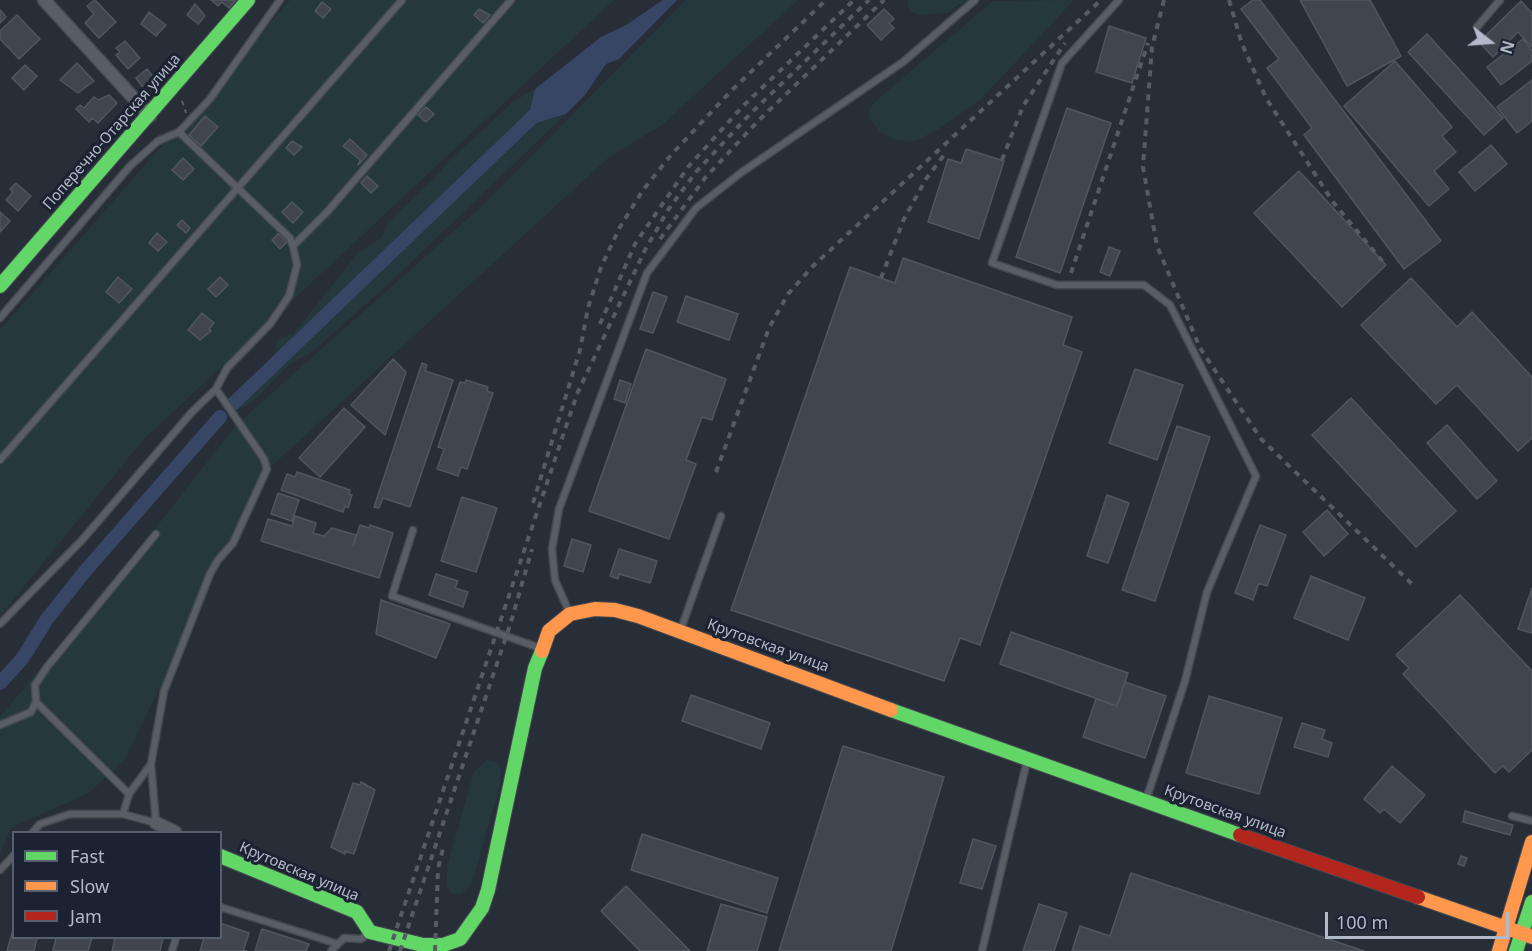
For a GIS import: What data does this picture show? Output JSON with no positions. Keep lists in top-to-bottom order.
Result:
{
  "streets": {
    "street": ["Поперечно-Отарская улица", "Крутовская улица"]
  },
  "legend": ["Fast", "Slow", "Jam"],
  "scale_bar": "100 m",
  "north": "right"
}
